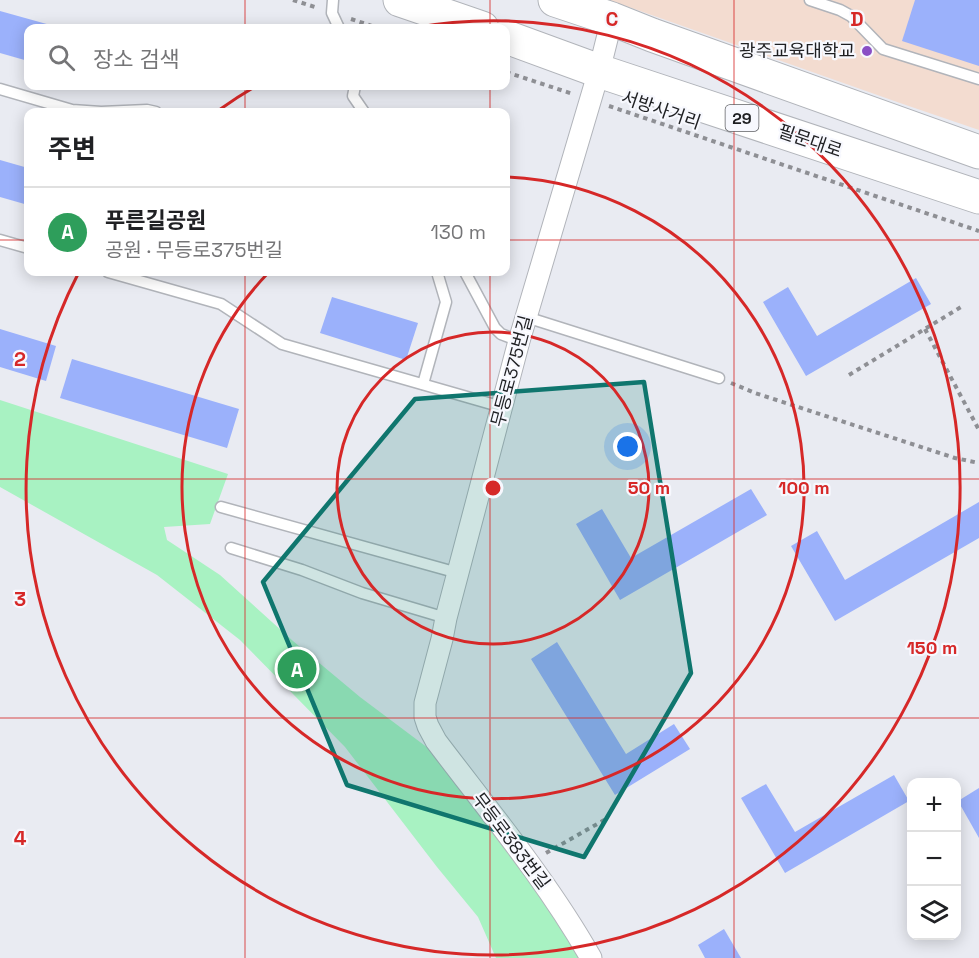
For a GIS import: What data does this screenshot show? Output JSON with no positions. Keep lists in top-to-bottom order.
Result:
{
  "streets": {
    "main road": ["29", "필문대로"],
    "street": ["무등로375번길", "무등로383번길"],
    "path": ["서방사거리"]
  },
  "crossings": [
    ["서방사거리", "필문대로"],
    ["서방사거리", "무등로375번길"],
    ["필문대로", "무등로375번길"],
    ["무등로375번길", "무등로383번길"]
  ],
  "places": ["광주교육대학교"],
  "page": {
    "search": "장소 검색",
    "heading": "주변",
    "list": [
      {
        "mark": "A",
        "name": "푸른길공원",
        "note": "공원 · 무등로375번길",
        "value": "130 m"
      }
    ],
    "pins": "A",
    "map_buttons": ["+", "−"]
  },
  "grid": {
    "columns": ["C", "D"],
    "rows": ["2", "3", "4"]
  },
  "rings": ["50 m", "100 m", "150 m"]
}
